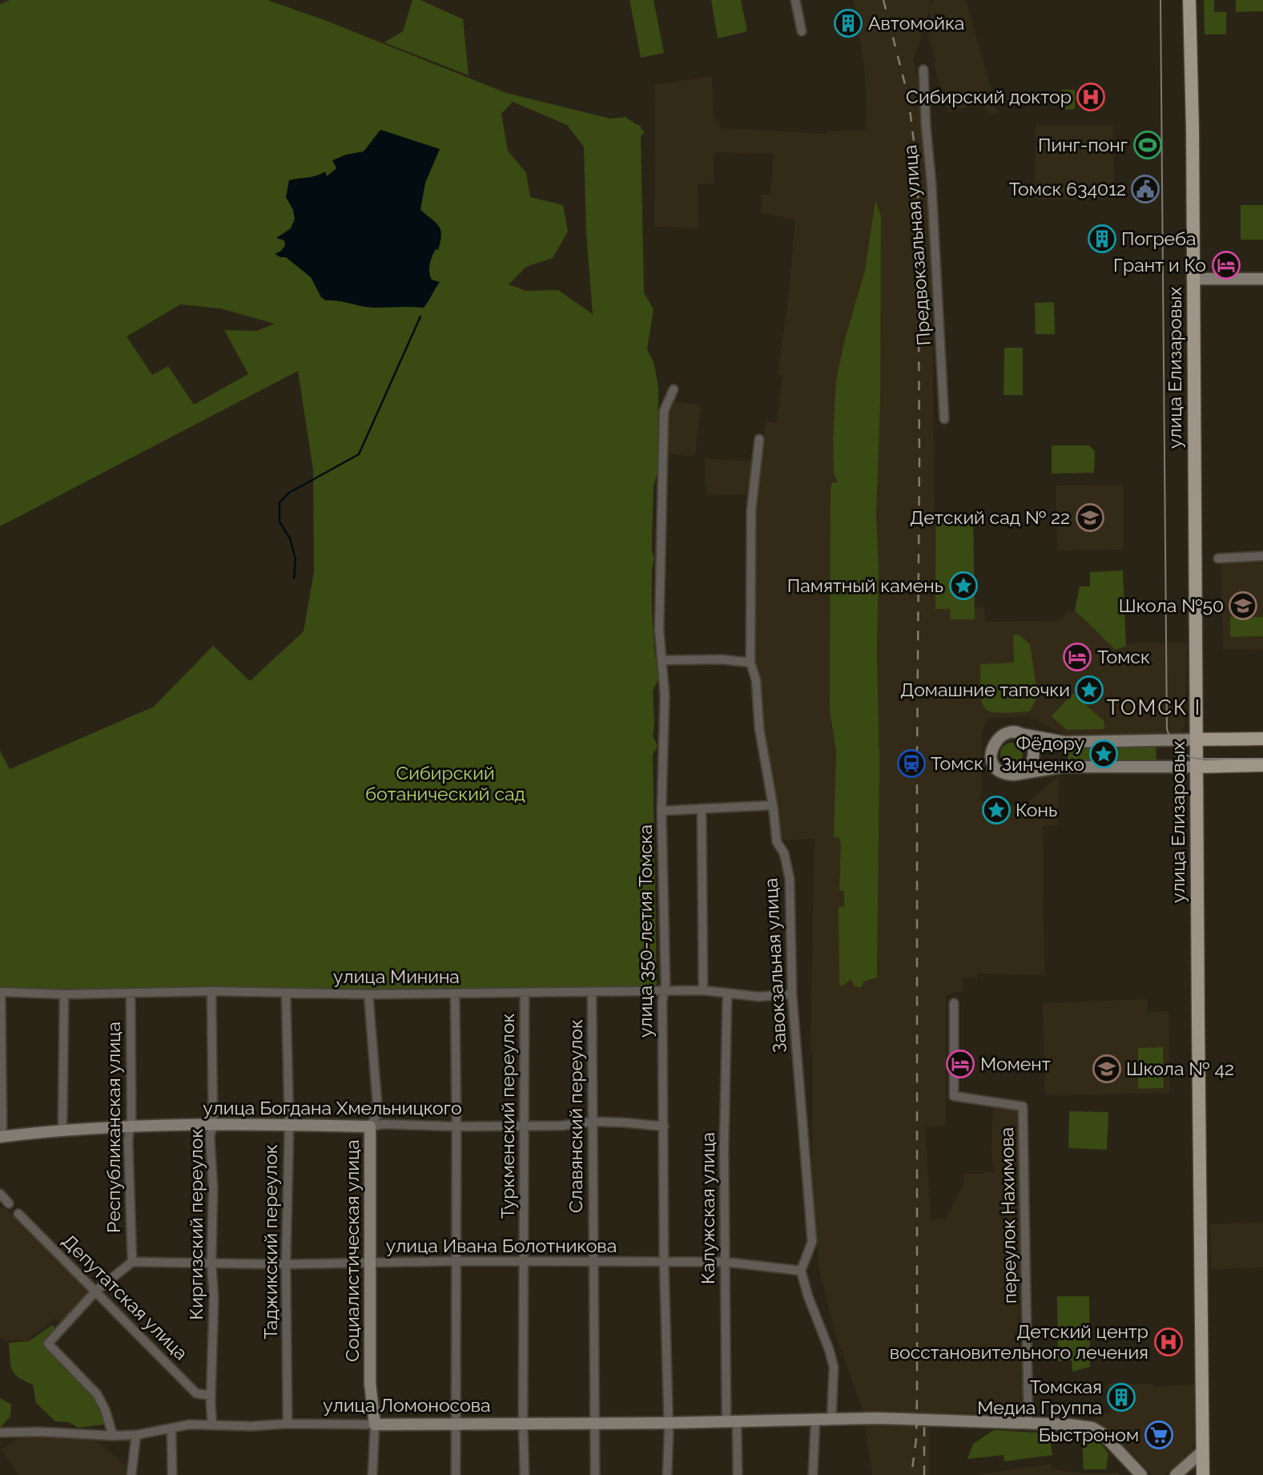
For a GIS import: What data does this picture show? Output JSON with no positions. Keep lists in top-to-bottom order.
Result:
{
  "streets": {
    "main road": ["улица Елизаровых"],
    "street": [
      "Предвокзальная улица",
      "улица 350-летия Томска",
      "Завокзальная улица",
      "улица Минина",
      "улица Богдана Хмельницкого",
      "Туркменский переулок",
      "Славянский переулок",
      "Республиканская улица",
      "Калужская улица",
      "переулок Нахимова",
      "Киргизский переулок",
      "Таджикский переулок",
      "улица Ивана Болотникова",
      "Социалистическая улица",
      "Депутатская улица",
      "улица Ломоносова"
    ]
  },
  "crossings": [
    ["улица 350-летия Томска", "улица Минина"],
    ["улица 350-летия Томска", "улица Богдана Хмельницкого"],
    ["улица 350-летия Томска", "улица Ивана Болотникова"],
    ["улица 350-летия Томска", "улица Ломоносова"],
    ["Завокзальная улица", "улица Минина"],
    ["Завокзальная улица", "улица Ивана Болотникова"],
    ["улица Минина", "Туркменский переулок"],
    ["улица Минина", "Славянский переулок"],
    ["улица Минина", "Республиканская улица"],
    ["улица Минина", "Калужская улица"],
    ["улица Минина", "Киргизский переулок"],
    ["улица Минина", "Таджикский переулок"],
    ["улица Минина", "Социалистическая улица"],
    ["улица Богдана Хмельницкого", "Туркменский переулок"],
    ["улица Богдана Хмельницкого", "Славянский переулок"],
    ["улица Богдана Хмельницкого", "Республиканская улица"],
    ["улица Богдана Хмельницкого", "Киргизский переулок"],
    ["улица Богдана Хмельницкого", "Таджикский переулок"],
    ["улица Богдана Хмельницкого", "Социалистическая улица"],
    ["Туркменский переулок", "улица Ивана Болотникова"],
    ["Туркменский переулок", "улица Ломоносова"],
    ["Славянский переулок", "улица Ивана Болотникова"],
    ["Славянский переулок", "улица Ломоносова"],
    ["Республиканская улица", "улица Ивана Болотникова"],
    ["Калужская улица", "улица Ивана Болотникова"],
    ["Калужская улица", "улица Ломоносова"],
    ["переулок Нахимова", "улица Ломоносова"],
    ["Киргизский переулок", "улица Ивана Болотникова"],
    ["Киргизский переулок", "Депутатская улица"],
    ["Киргизский переулок", "улица Ломоносова"],
    ["Таджикский переулок", "улица Ивана Болотникова"],
    ["Таджикский переулок", "улица Ломоносова"],
    ["улица Ивана Болотникова", "Социалистическая улица"],
    ["Социалистическая улица", "улица Ломоносова"]
  ],
  "districts": ["ТОМСК I"],
  "parks": ["Сибирский ботанический сад"],
  "places": {
    "building": ["Автомойка", "Погреба", "Томская Медиа Группа"],
    "hospital": ["Сибирский доктор", "Детский центр восстановительного лечения"],
    "sports": ["Пинг-понг"],
    "public building": ["Томск 634012"],
    "hotel": ["Грант и Ко", "Томск", "Момент"],
    "school or university": ["Детский сад № 22", "Школа №50", "Школа № 42"],
    "place": [
      "Памятный камень",
      "Домашние тапочки",
      "Фёдору Зинченко",
      "Конь"
    ],
    "station": ["Томск I"],
    "supermarket": ["Быстроном"]
  }
}
